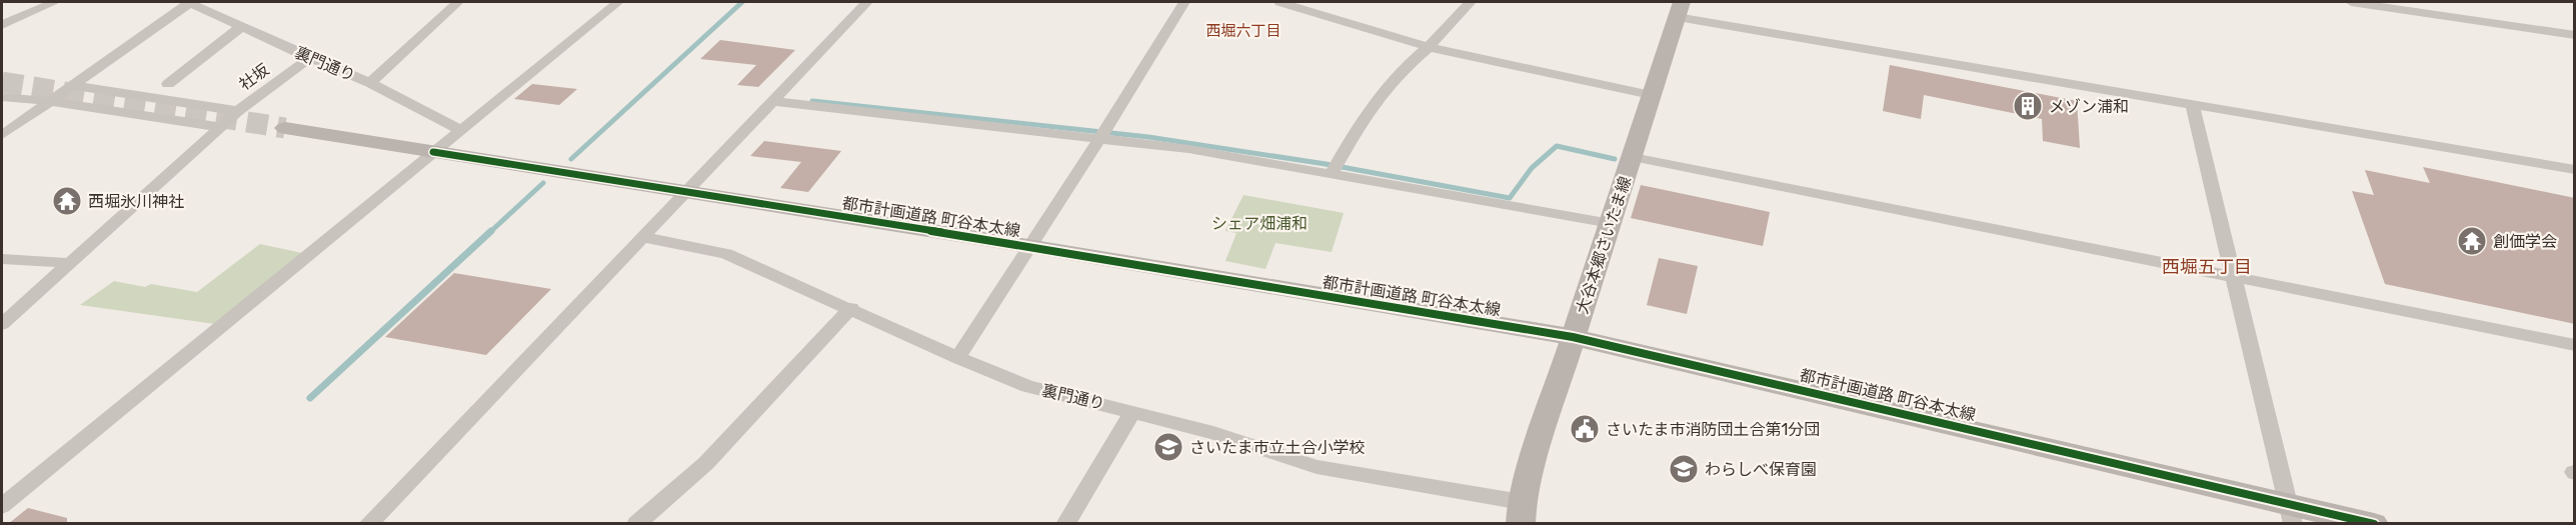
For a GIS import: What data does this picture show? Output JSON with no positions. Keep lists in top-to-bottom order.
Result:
{
  "streets": {
    "street": [
      "裏門通り",
      "社坂",
      "都市計画道路 町谷本太線",
      "大谷本郷さいたま線"
    ]
  },
  "crossings": [
    ["裏門通り", "社坂"],
    ["裏門通り", "大谷本郷さいたま線"],
    ["都市計画道路 町谷本太線", "大谷本郷さいたま線"]
  ],
  "districts": ["西堀六丁目", "西堀五丁目"],
  "parks": ["シェア畑浦和"],
  "places": {
    "building": ["メゾン浦和"],
    "temple": ["西堀氷川神社", "創価学会"],
    "public building": ["さいたま市消防団土合第1分団"],
    "school or university": ["さいたま市立土合小学校", "わらしべ保育園"]
  }
}
